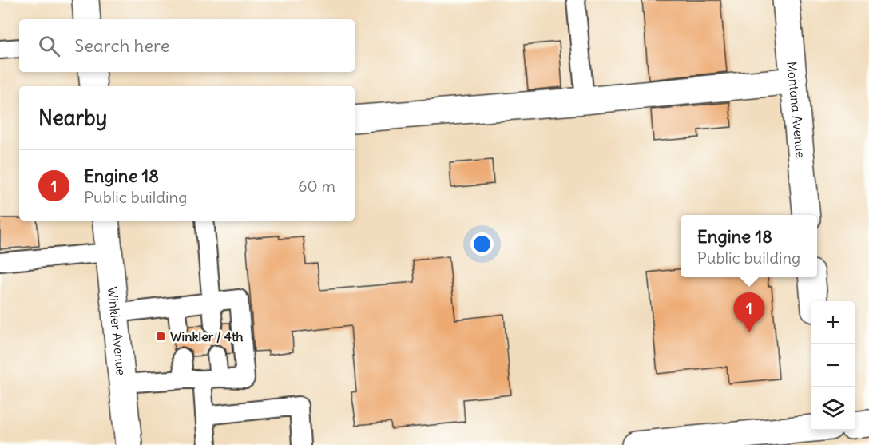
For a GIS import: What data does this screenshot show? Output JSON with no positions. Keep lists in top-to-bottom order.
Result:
{
  "streets": {
    "street": ["Montana Avenue", "Winkler Avenue"]
  },
  "places": {
    "transit": ["Winkler / 4th"]
  },
  "page": {
    "search": "Search here",
    "heading": "Nearby",
    "list": [
      {
        "mark": "1",
        "name": "Engine 18",
        "note": "Public building",
        "value": "60 m"
      }
    ],
    "popup": ["Engine 18", "Public building"],
    "pins": "1",
    "map_buttons": ["+", "−"]
  }
}
